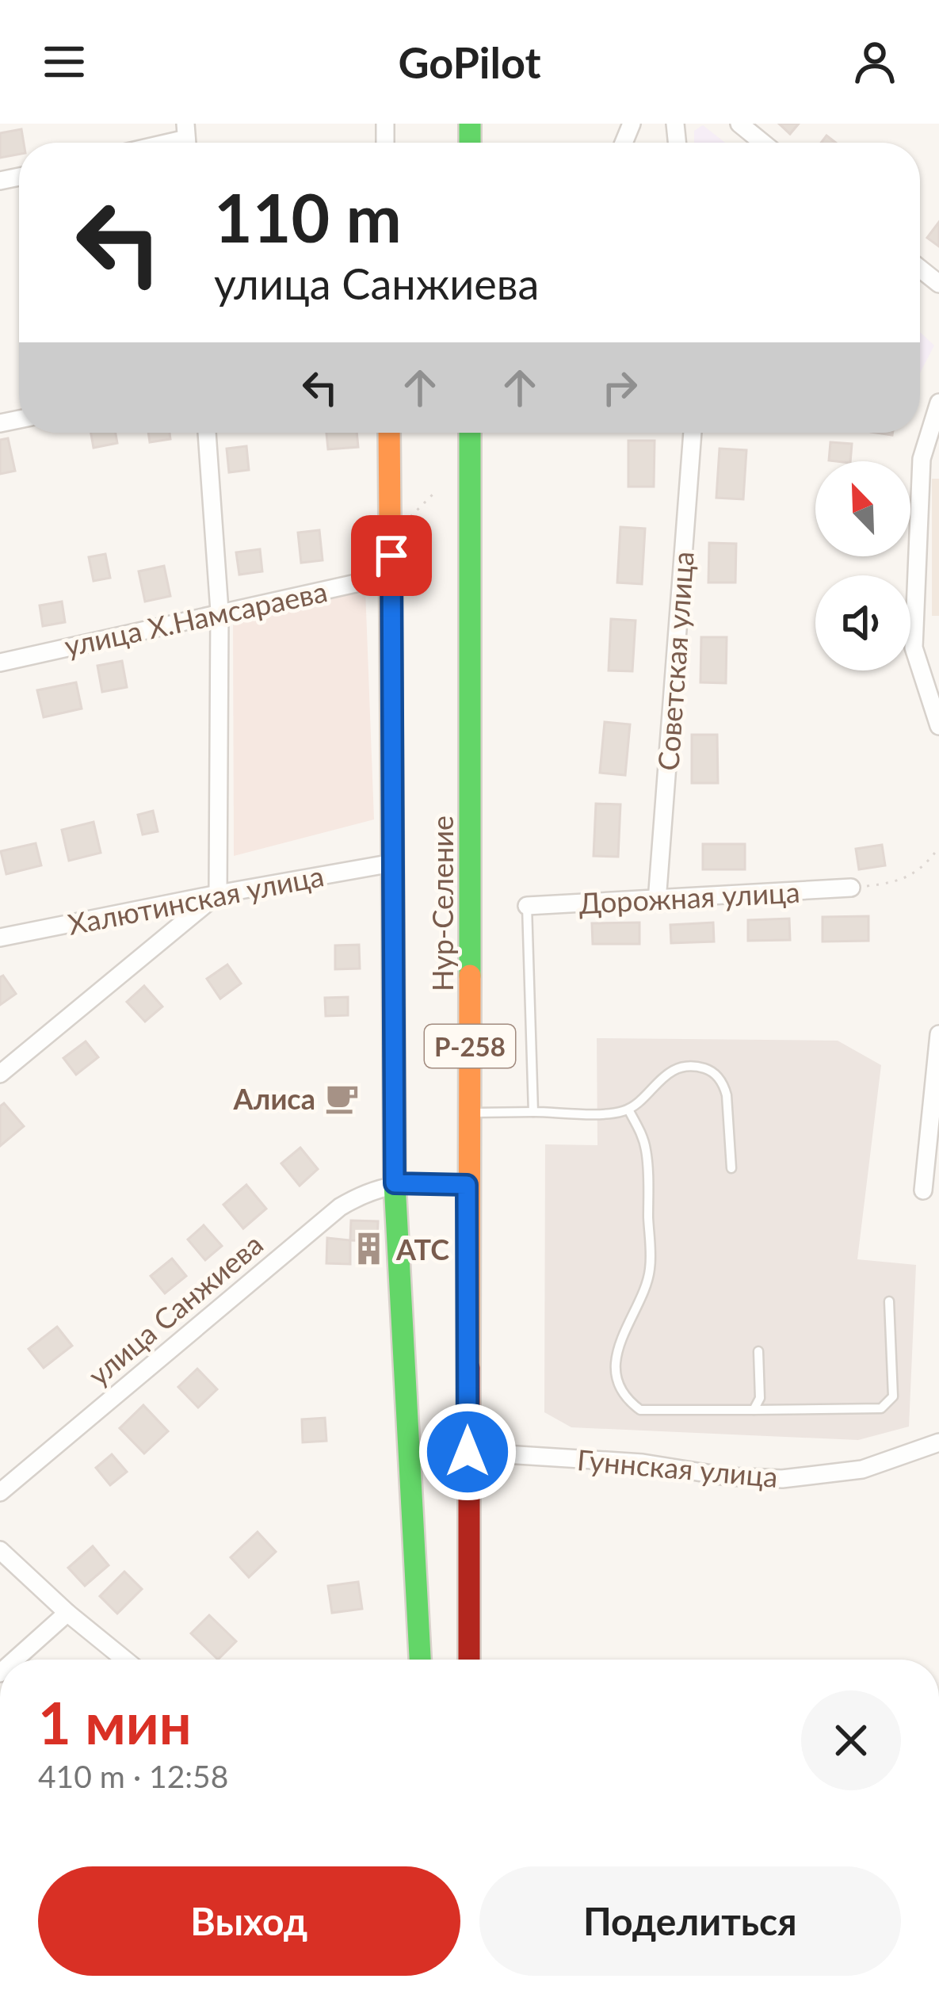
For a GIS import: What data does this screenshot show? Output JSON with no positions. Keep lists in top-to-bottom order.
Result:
{
  "streets": {
    "main road": ["Нур-Селение", "Р-258"],
    "street": [
      "улица Х.Намсараева",
      "Советская улица",
      "Дорожная улица",
      "Халютинская улица",
      "улица Санжиева",
      "Гуннская улица"
    ]
  },
  "crossings": [
    ["Советская улица", "Дорожная улица"],
    ["Нур-Селение", "улица Санжиева"],
    ["Нур-Селение", "Гуннская улица"]
  ],
  "places": {
    "cafe": ["Алиса"],
    "building": ["АТС"]
  },
  "north": "top left",
  "page": {
    "header": "GoPilot",
    "turn": ["110 m", "улица Санжиева"],
    "heading": ["1 мин", "410 m · 12:58"],
    "buttons": ["Выход", "Поделиться"]
  }
}
